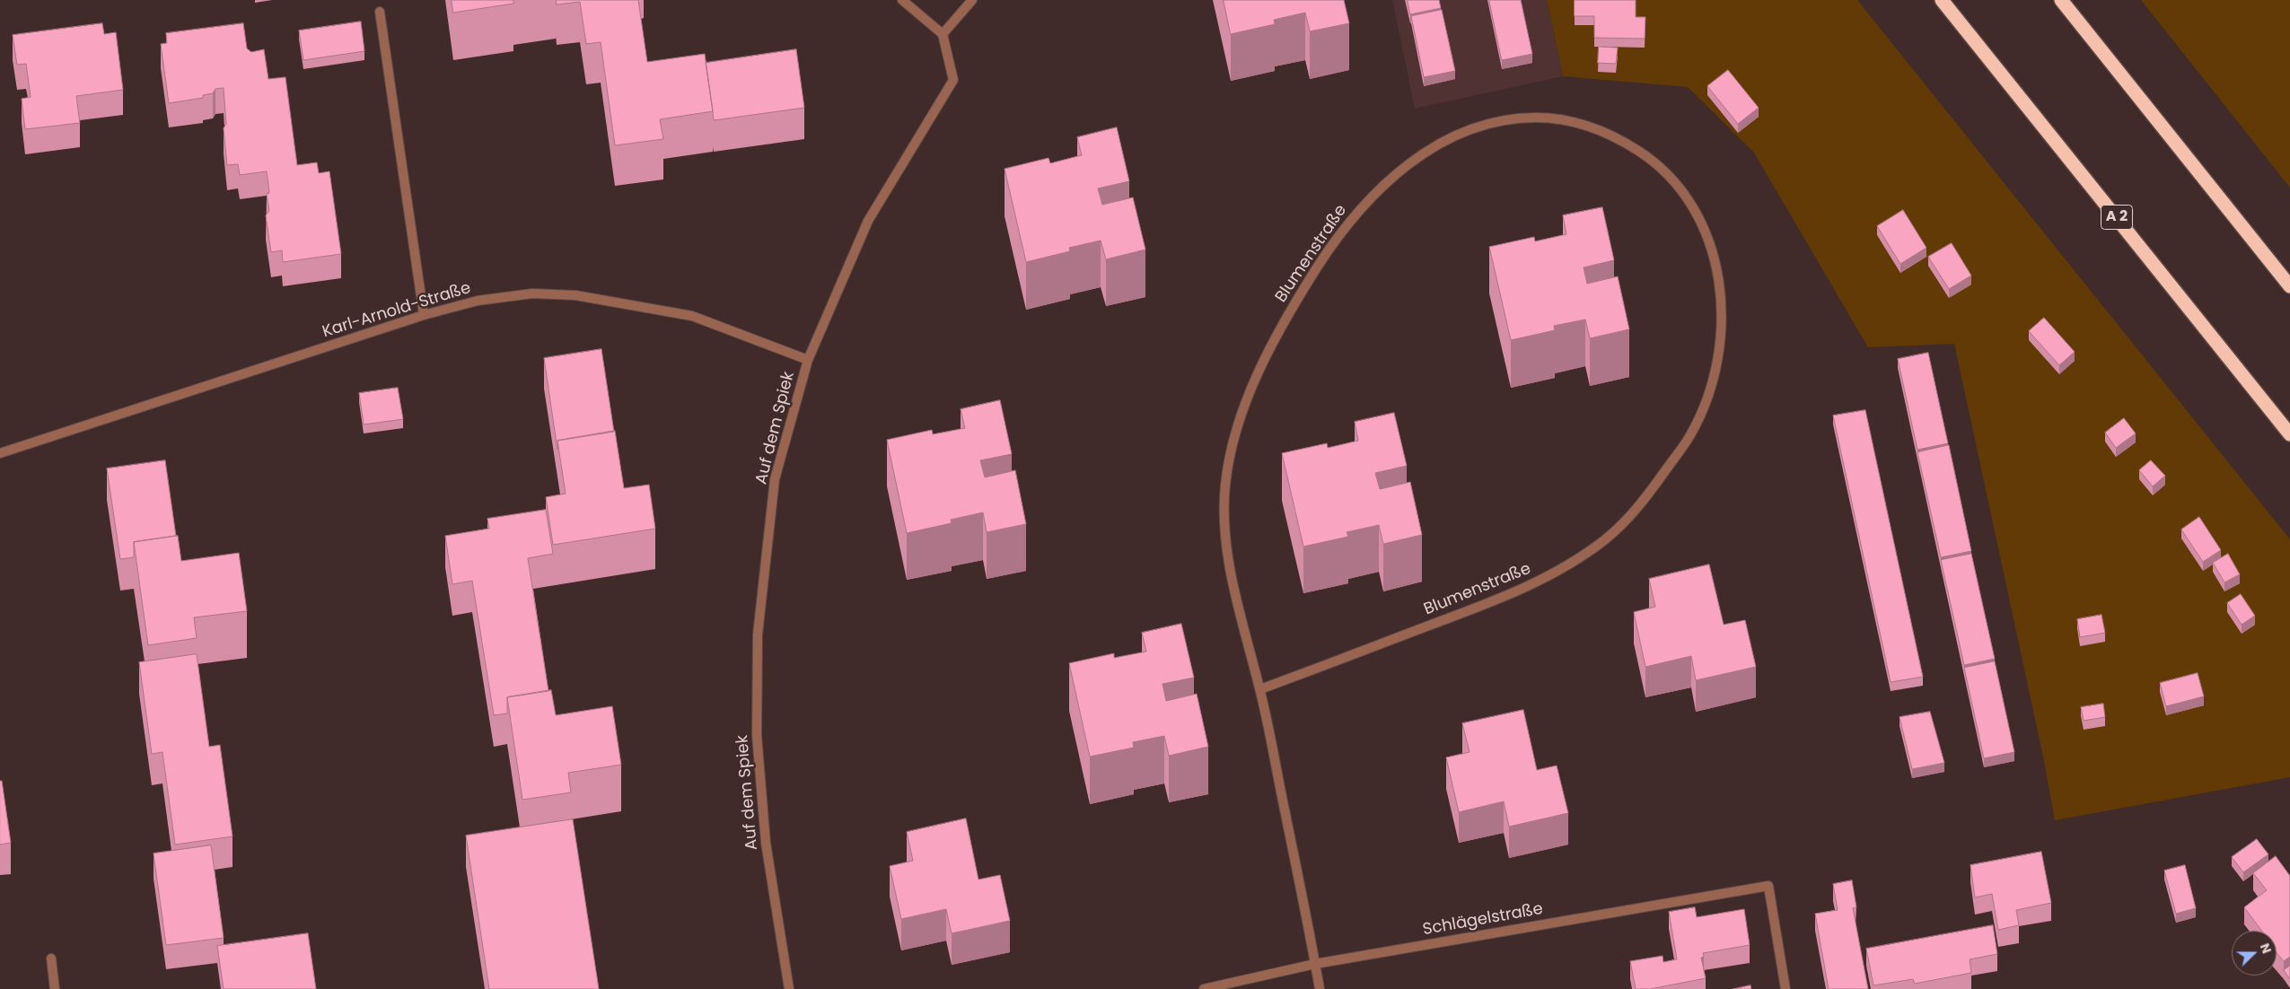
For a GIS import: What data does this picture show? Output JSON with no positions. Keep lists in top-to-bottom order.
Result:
{
  "streets": {
    "highway": ["A 2"],
    "street": [
      "Blumenstraße",
      "Karl-Arnold-Straße",
      "Auf dem Spiek",
      "Schlägelstraße"
    ]
  },
  "crossings": [
    ["Blumenstraße", "Schlägelstraße"],
    ["Karl-Arnold-Straße", "Auf dem Spiek"]
  ],
  "north": "right"
}
